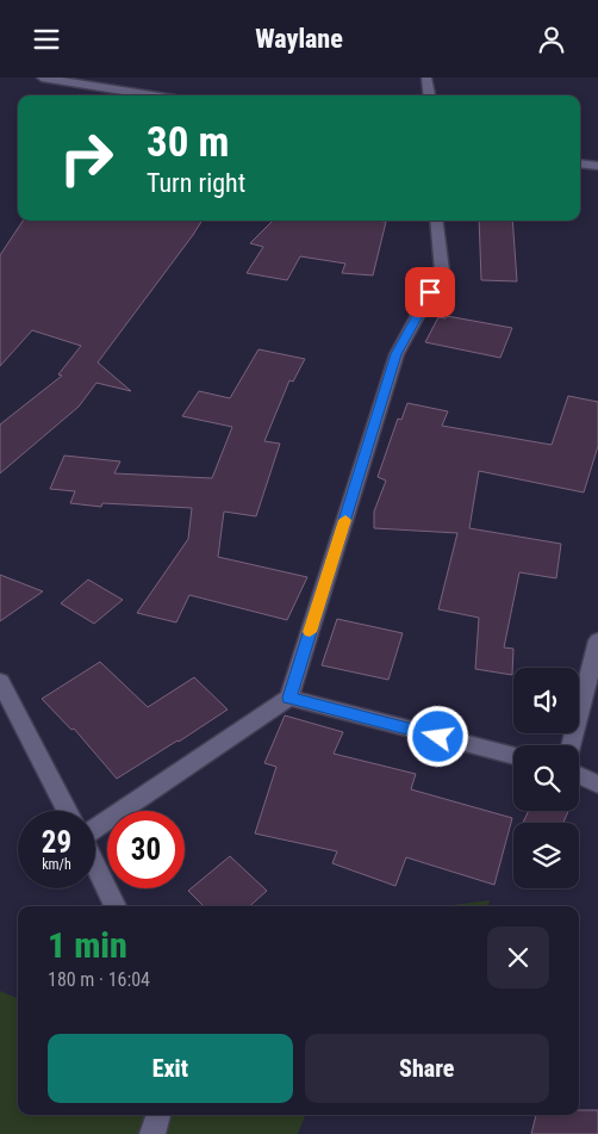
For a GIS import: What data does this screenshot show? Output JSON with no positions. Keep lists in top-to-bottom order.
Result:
{
  "page": {
    "header": "Waylane",
    "turn": ["30 m", "Turn right"],
    "speed": "29 km/h",
    "limit": "30",
    "heading": ["1 min", "180 m · 16:04"],
    "buttons": ["Exit", "Share"]
  }
}
